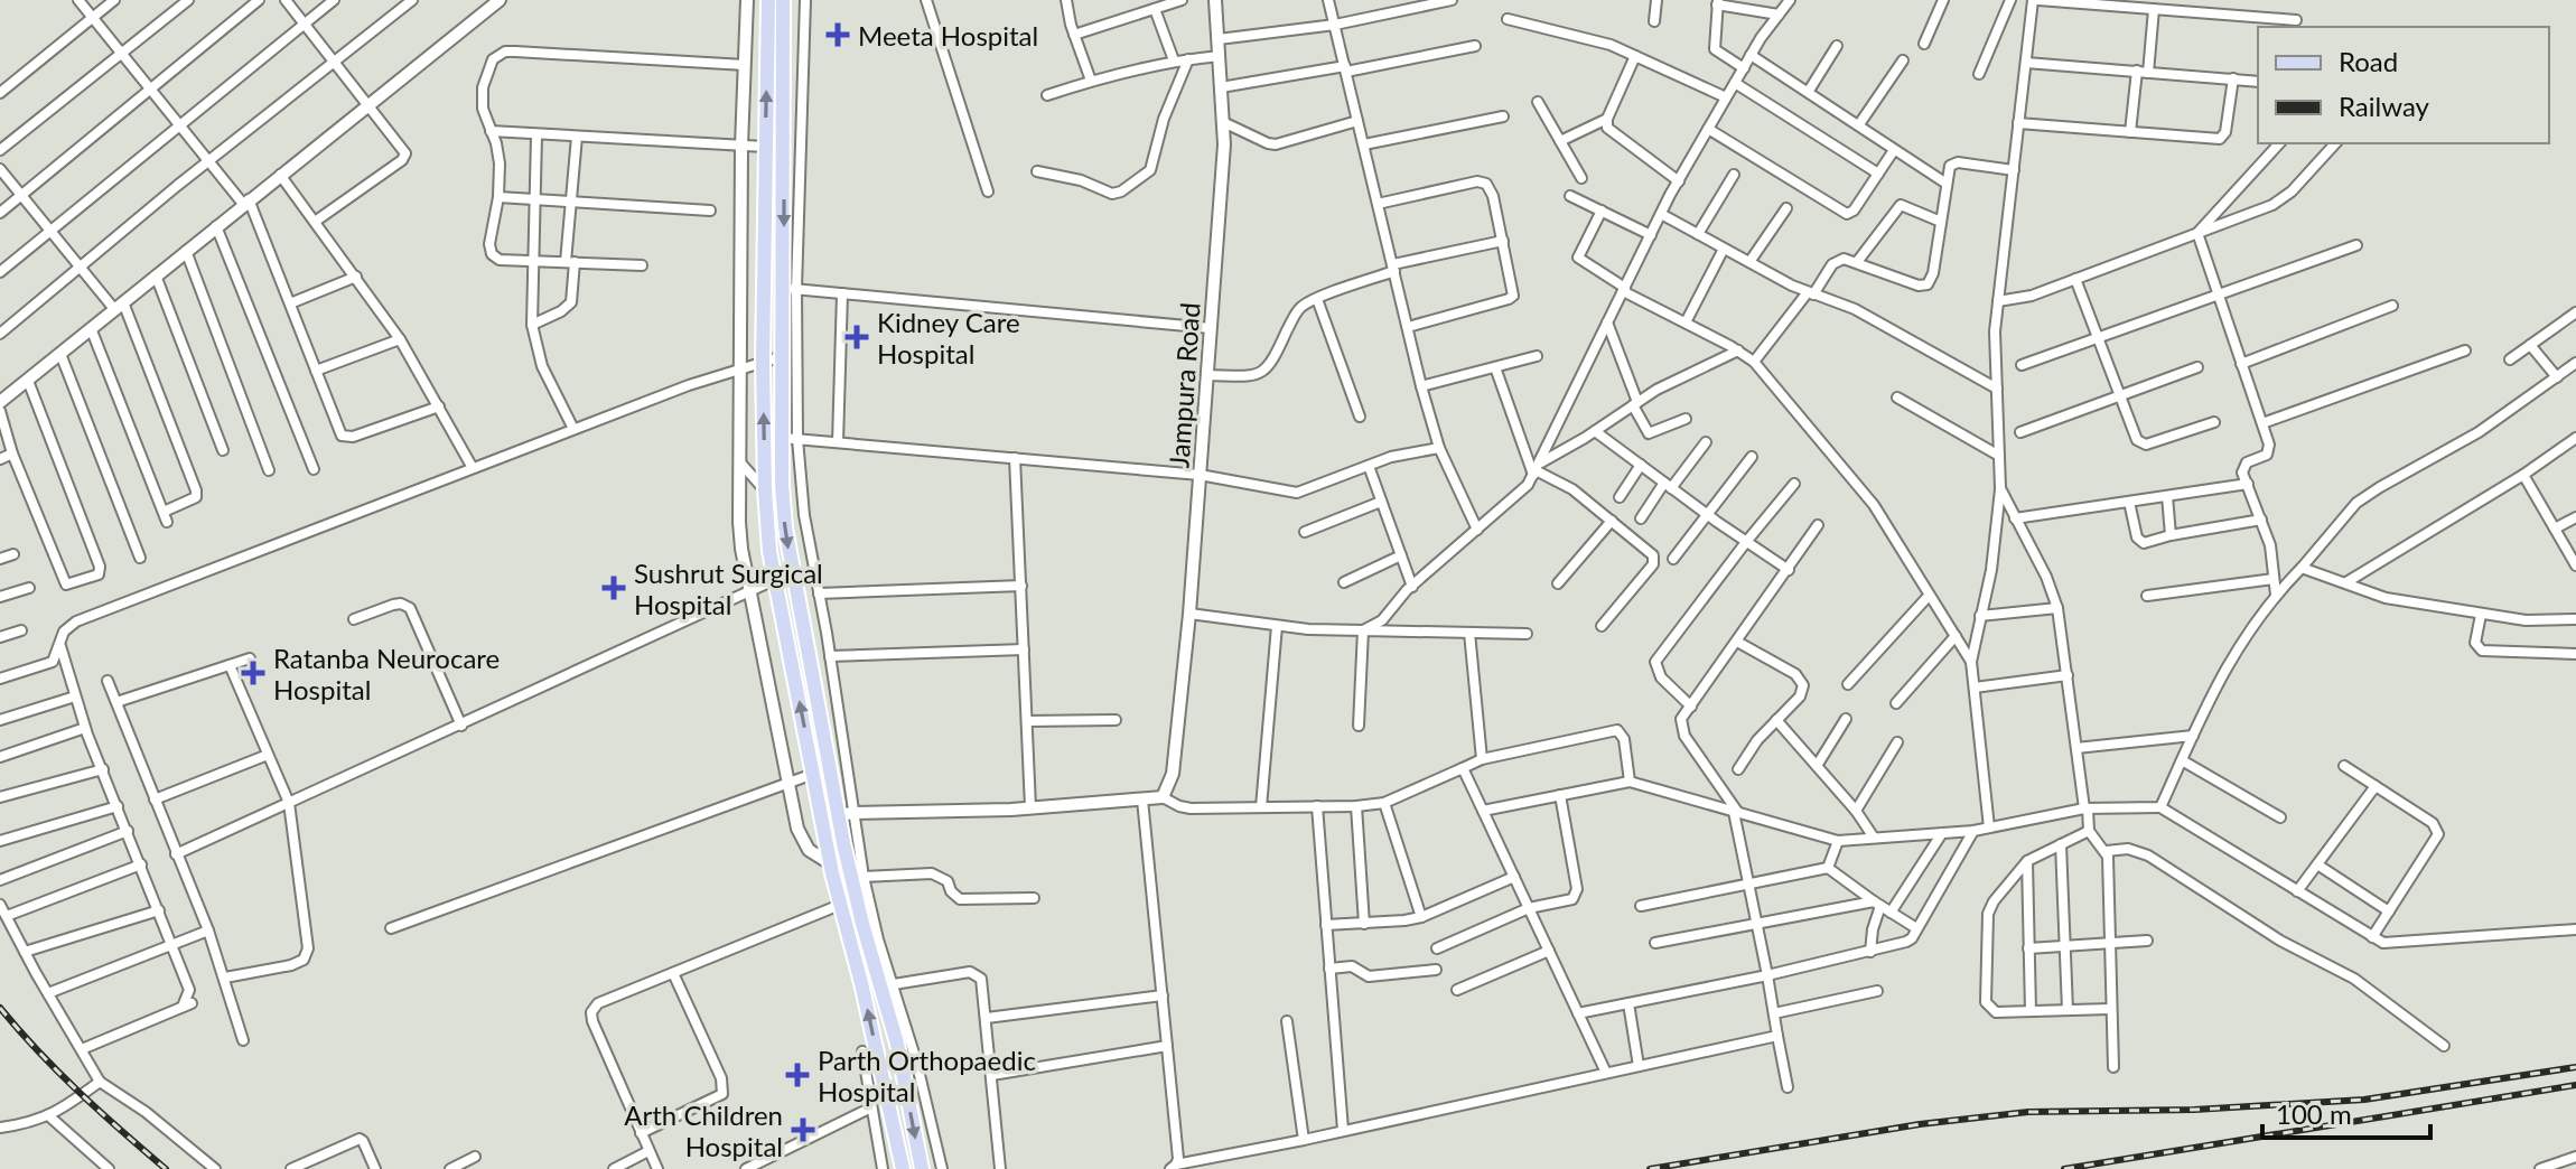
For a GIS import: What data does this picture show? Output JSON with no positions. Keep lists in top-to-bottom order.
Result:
{
  "streets": {
    "street": ["Jampura Road"]
  },
  "places": {
    "health": [
      "Meeta Hospital",
      "Kidney Care Hospital",
      "Sushrut Surgical Hospital",
      "Ratanba Neurocare Hospital",
      "Parth Orthopaedic Hospital",
      "Arth Children Hospital"
    ]
  },
  "legend": ["Road", "Railway"],
  "scale_bar": "100 m"
}
